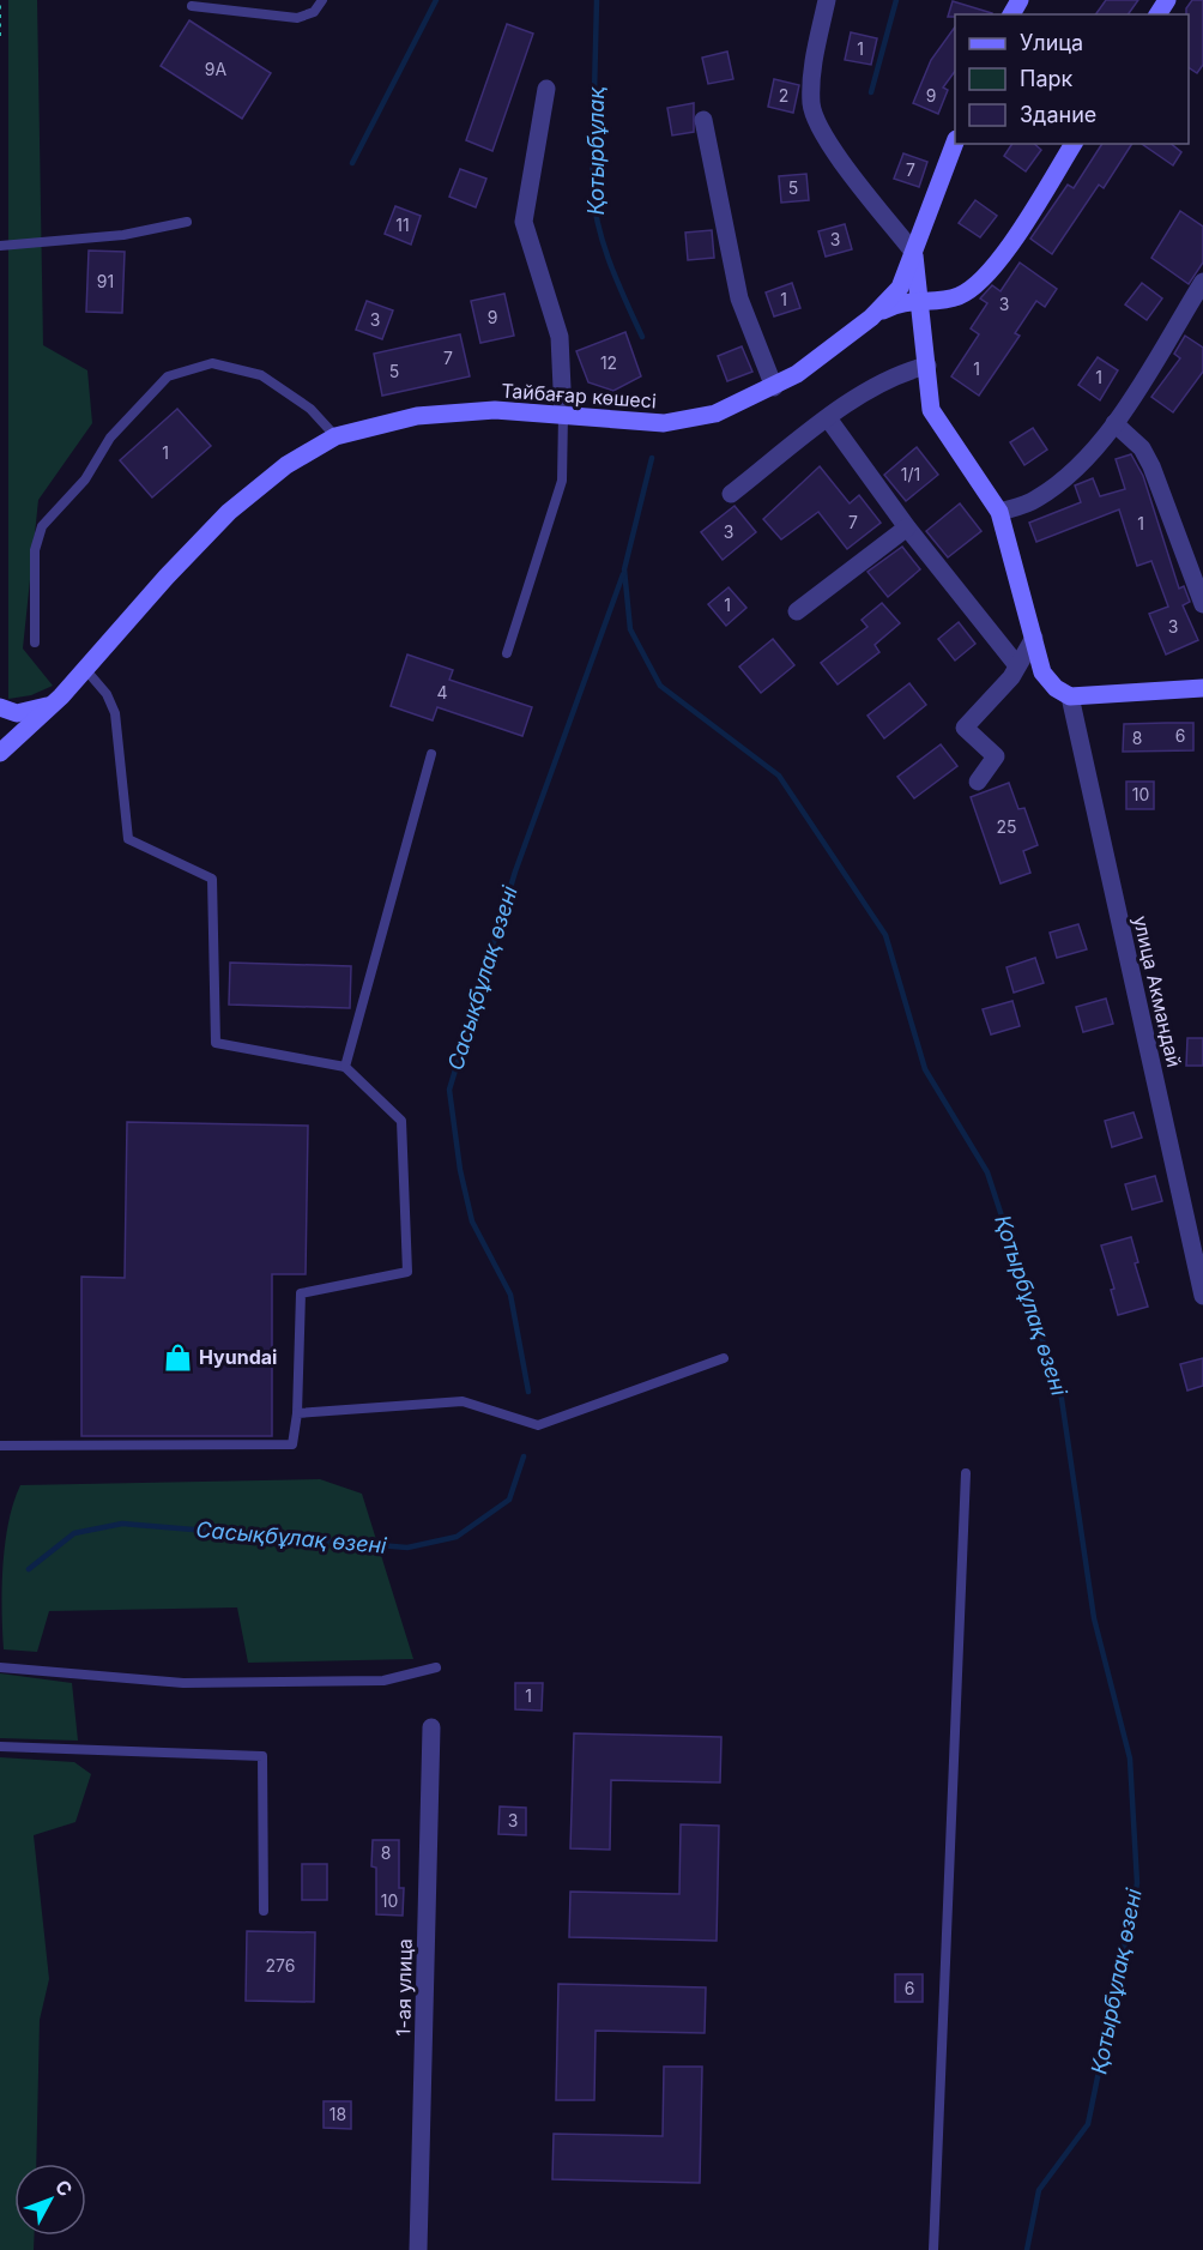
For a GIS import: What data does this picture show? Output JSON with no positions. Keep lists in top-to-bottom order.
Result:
{
  "streets": {
    "main road": ["Тайбағар көшесі"],
    "street": ["улица Акмандай", "1-ая улица"]
  },
  "water": ["Қотырбұлақ", "Сасықбұлақ өзені", "Қотырбұлақ өзені"],
  "places": {
    "shop": ["Hyundai"]
  },
  "house_numbers": [
    "1",
    "9А",
    "2",
    "9",
    "7",
    "5",
    "11",
    "3",
    "91",
    "1",
    "3",
    "9",
    "3",
    "7",
    "12",
    "1",
    "5",
    "1",
    "1",
    "1/1",
    "7",
    "1",
    "3",
    "1",
    "3",
    "4",
    "6",
    "8",
    "10",
    "25",
    "1",
    "3",
    "8",
    "10",
    "276",
    "6",
    "18"
  ],
  "legend": ["Улица", "Парк", "Здание"],
  "north": "top right"
}
